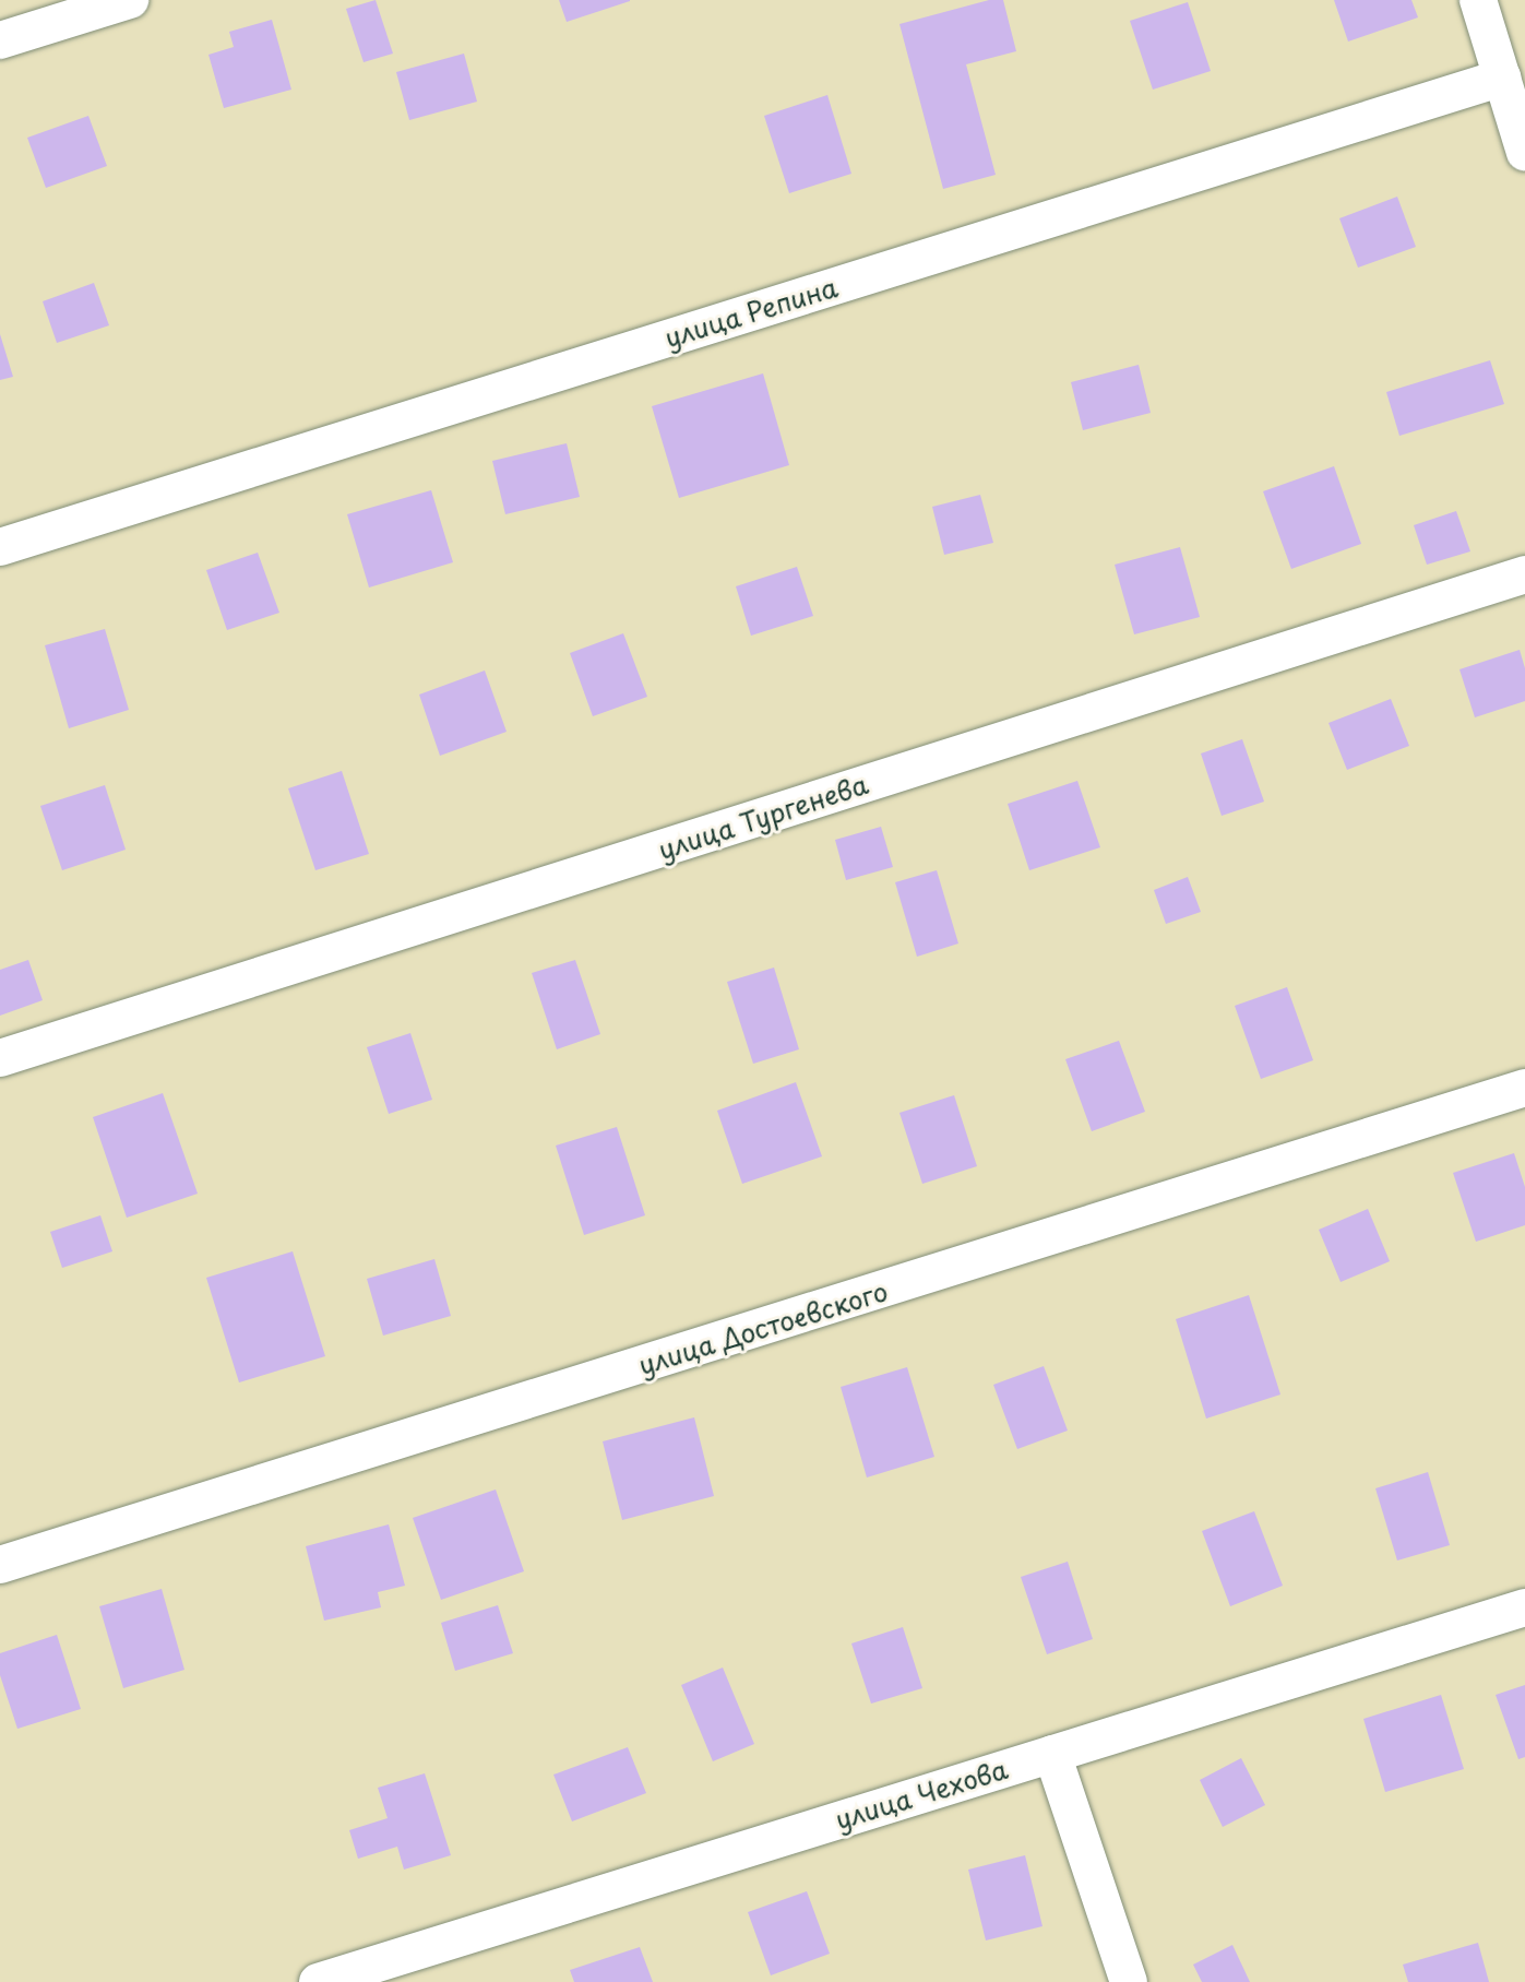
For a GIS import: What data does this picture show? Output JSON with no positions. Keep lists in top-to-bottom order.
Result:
{
  "streets": {
    "street": [
      "улица Репина",
      "улица Тургенева",
      "улица Достоевского",
      "улица Чехова"
    ]
  }
}
